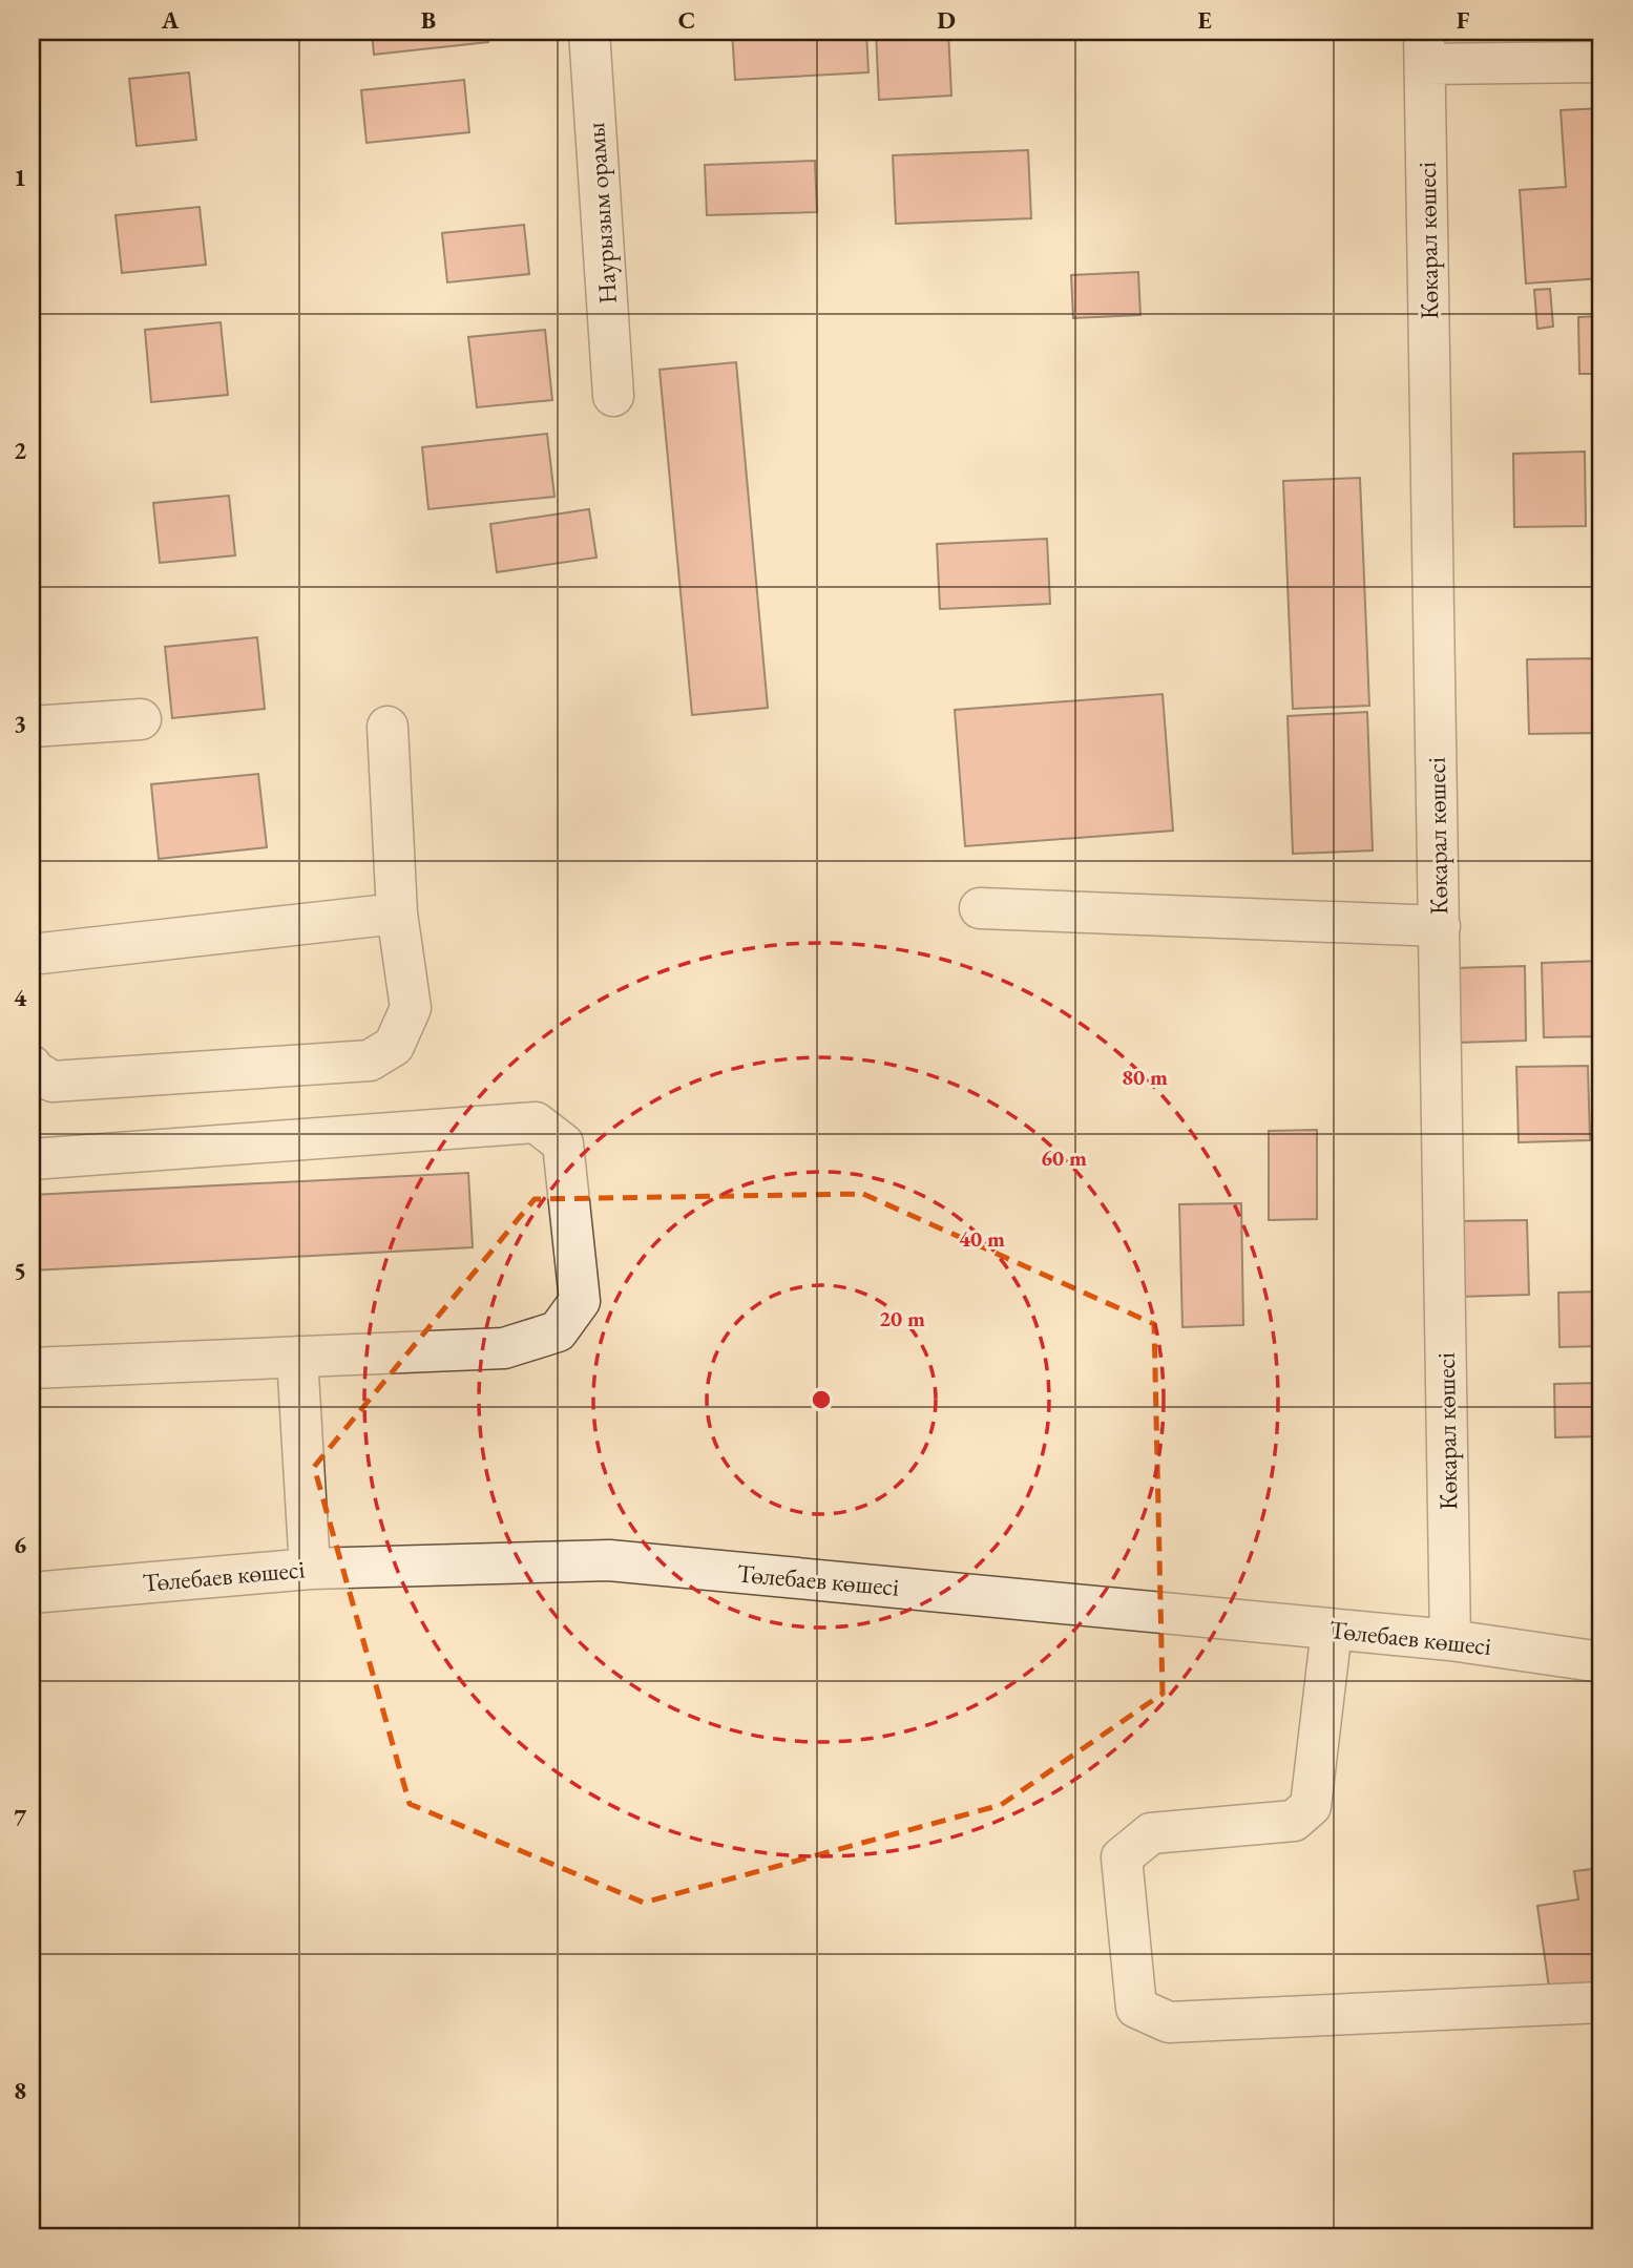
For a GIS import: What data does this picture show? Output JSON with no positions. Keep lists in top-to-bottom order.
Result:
{
  "streets": {
    "street": ["Наурызым орамы", "Көкарал көшесі", "Төлебаев көшесі"]
  },
  "crossings": [
    ["Көкарал көшесі", "Төлебаев көшесі"]
  ],
  "grid": {
    "columns": [
      "A",
      "B",
      "C",
      "D",
      "E",
      "F"
    ],
    "rows": [
      "1",
      "2",
      "3",
      "4",
      "5",
      "6",
      "7",
      "8"
    ]
  },
  "rings": [
    "80 m",
    "60 m",
    "40 m",
    "20 m"
  ]
}
